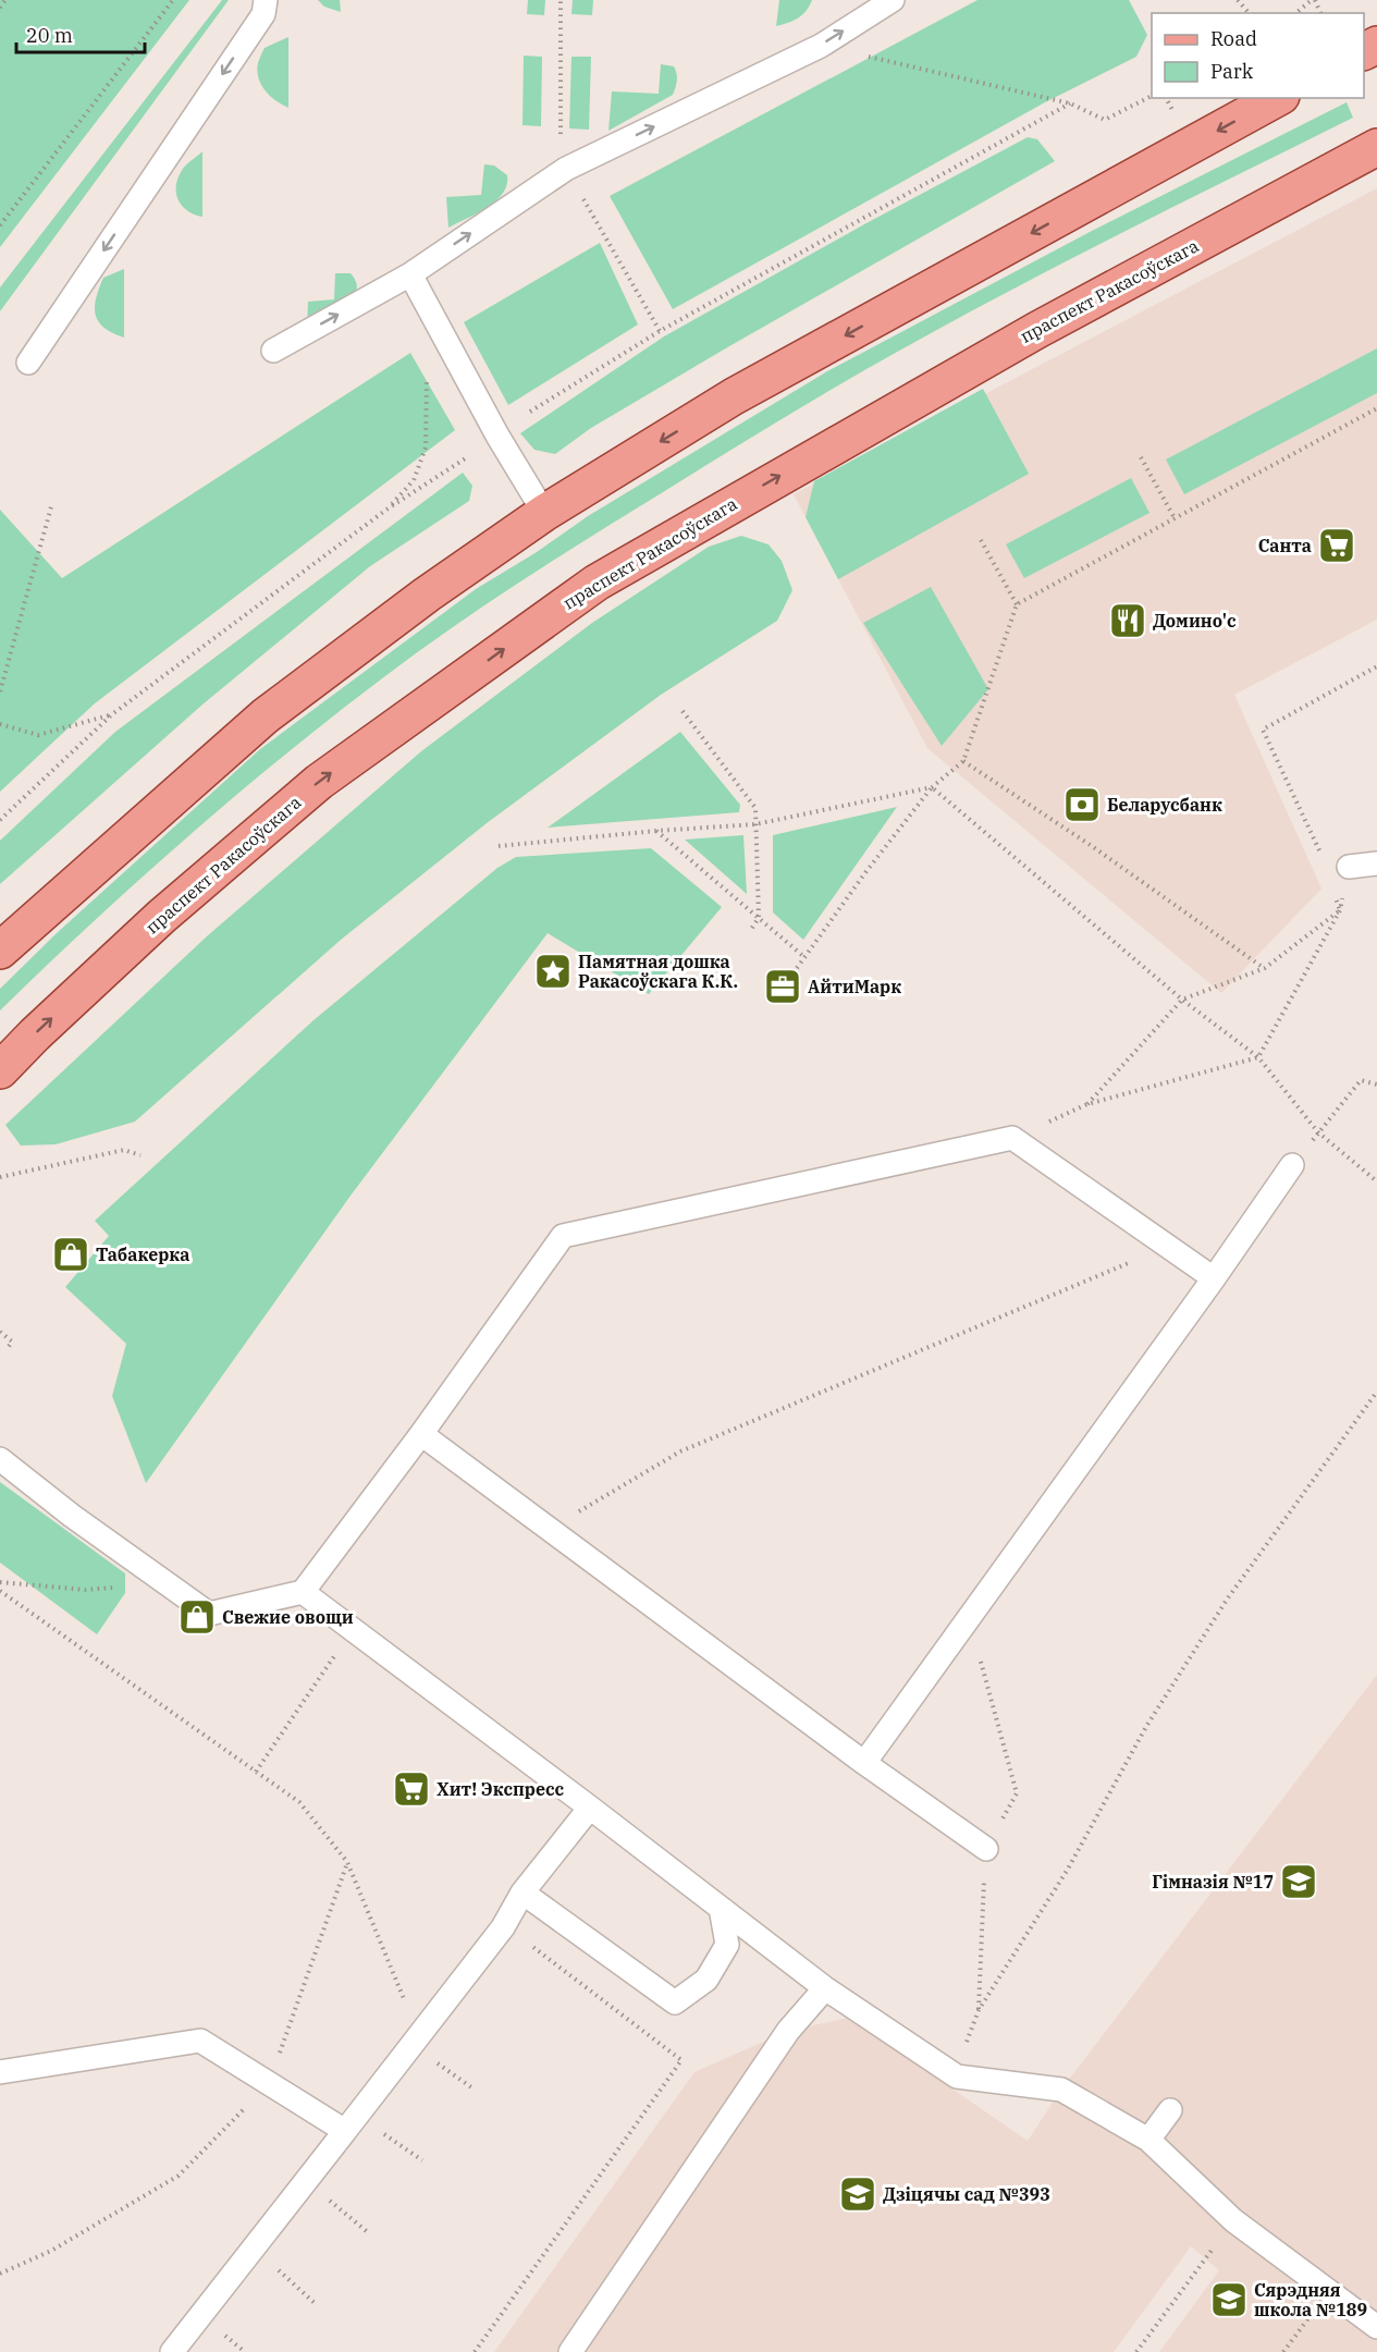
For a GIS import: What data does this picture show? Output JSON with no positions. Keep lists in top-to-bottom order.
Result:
{
  "streets": {
    "main road": ["праспект Ракасоўскага"]
  },
  "places": {
    "supermarket": ["Санта", "Хит! Экспресс"],
    "restaurant": ["Домино'c"],
    "bank": ["Беларусбанк"],
    "place": ["Памятная дошка Ракасоўскага К.К."],
    "office": ["АйтиМарк"],
    "shop": ["Табакерка", "Свежие овощи"],
    "school or university": ["Гімназія №17", "Дзіцячы сад №393", "Сярэдняя школа №189"]
  },
  "legend": ["Road", "Park"],
  "scale_bar": "20 m"
}
